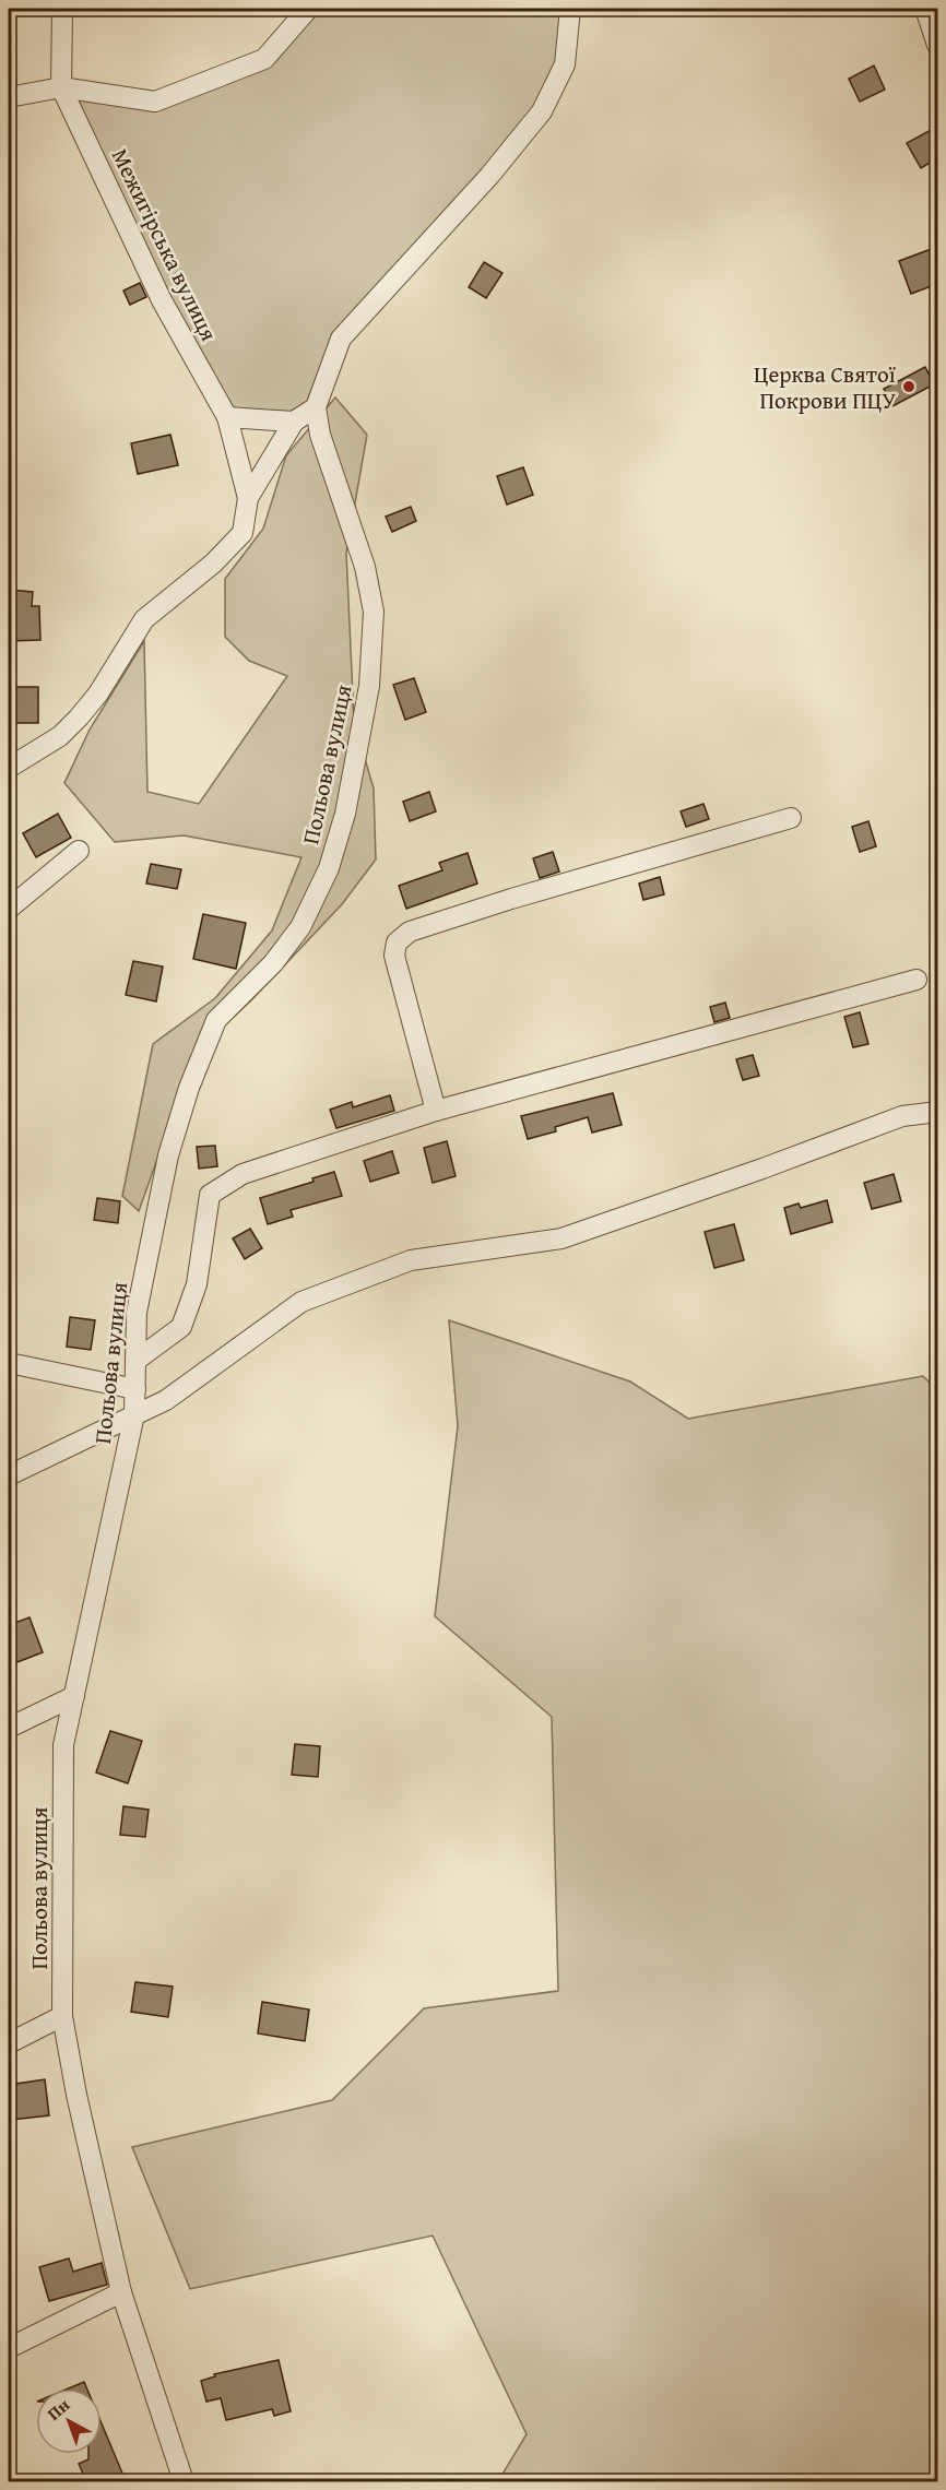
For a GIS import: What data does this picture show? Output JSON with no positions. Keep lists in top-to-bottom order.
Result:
{
  "streets": {
    "street": ["Межигірська вулиця", "Польова вулиця"]
  },
  "places": ["Церква Святої Покрови ПЦУ"],
  "north": "top left"
}
